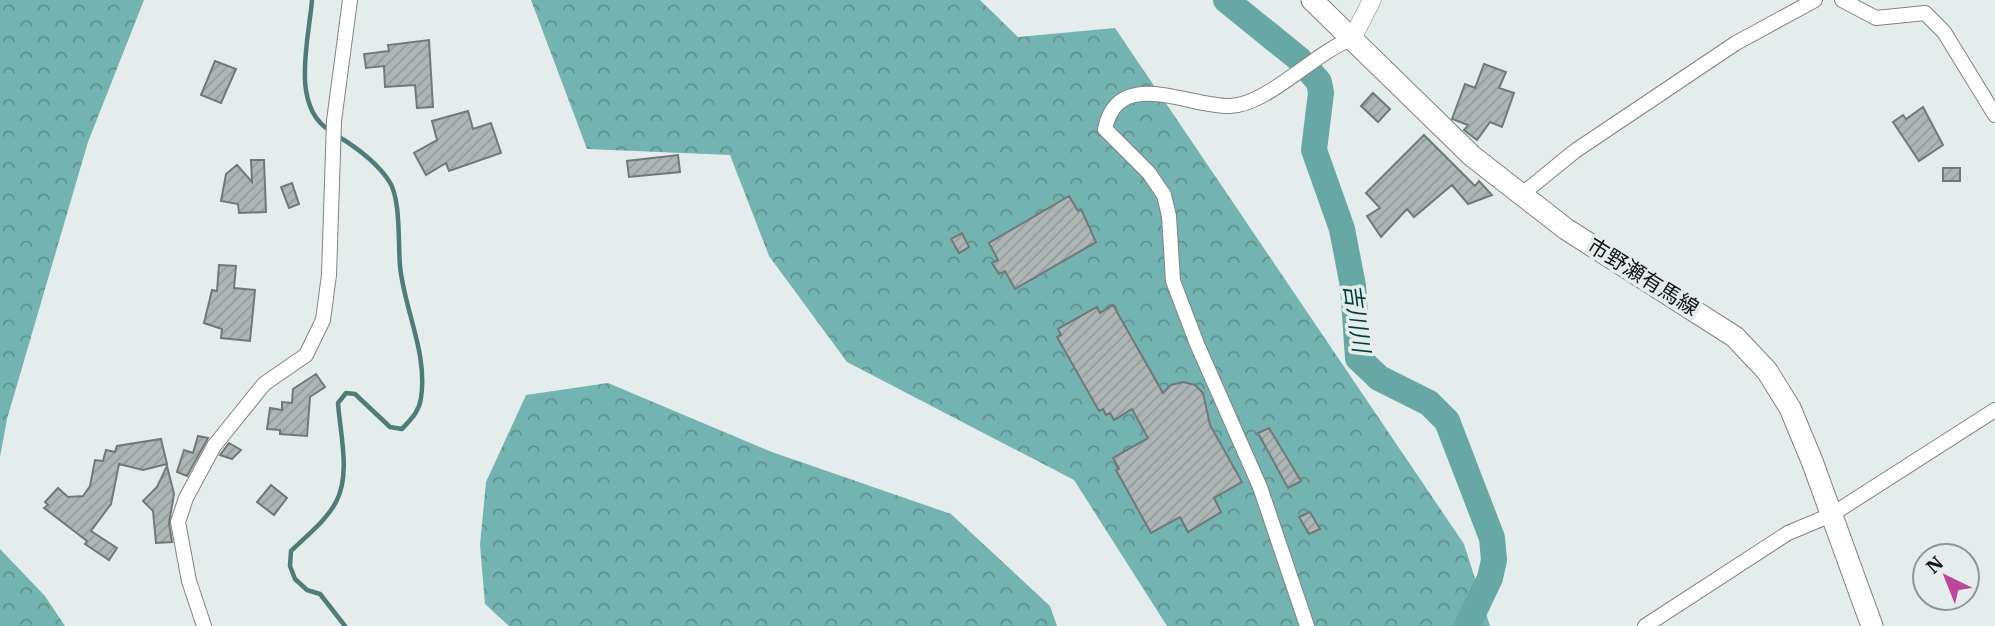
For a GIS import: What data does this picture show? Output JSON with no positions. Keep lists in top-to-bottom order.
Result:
{
  "streets": {
    "main road": ["市野瀬有馬線"]
  },
  "water": ["吉川川"],
  "north": "top left"
}
